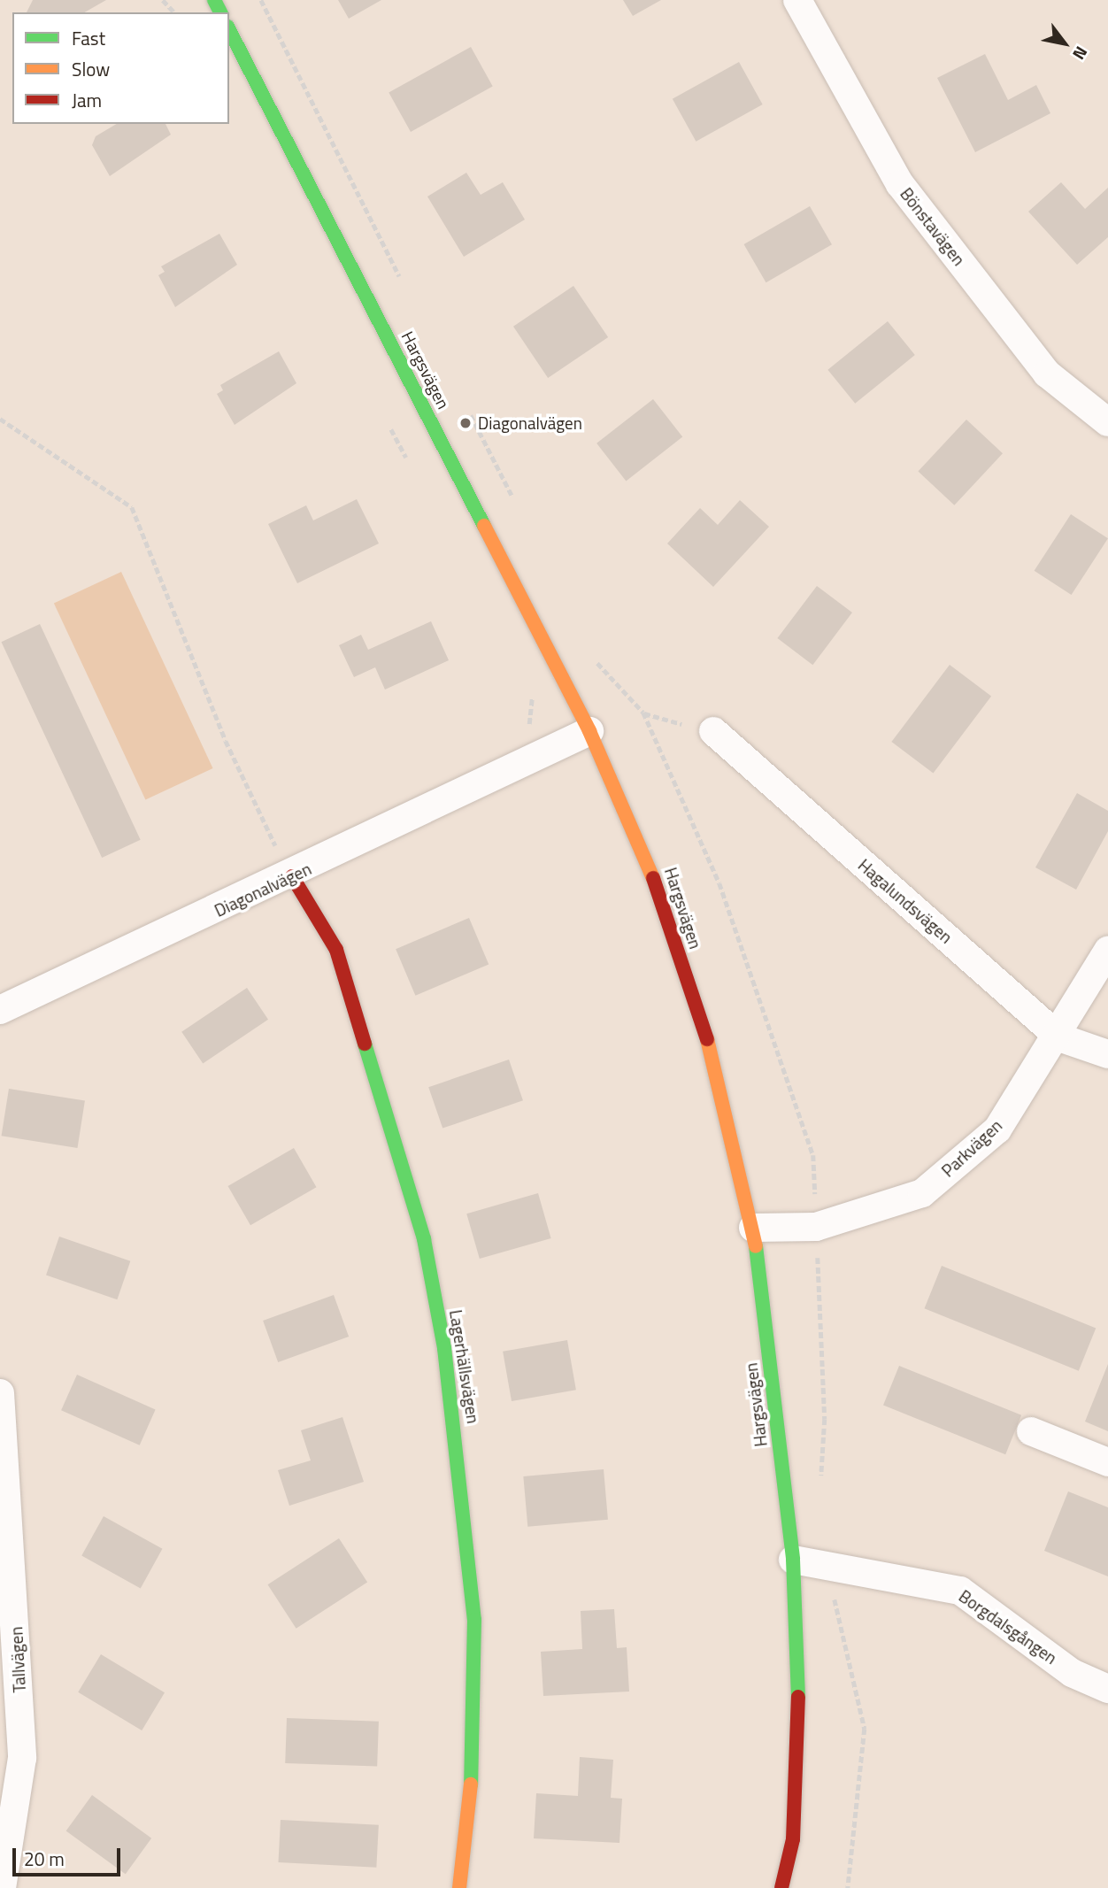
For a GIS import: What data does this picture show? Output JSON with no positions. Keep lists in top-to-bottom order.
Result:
{
  "streets": {
    "street": [
      "Bönstavägen",
      "Hargsvägen",
      "Diagonalvägen",
      "Hagalundsvägen",
      "Parkvägen",
      "Lagerhällsvägen",
      "Borgdalsgången",
      "Tallvägen"
    ]
  },
  "crossings": [
    ["Hargsvägen", "Diagonalvägen"],
    ["Hargsvägen", "Parkvägen"],
    ["Hargsvägen", "Borgdalsgången"],
    ["Diagonalvägen", "Lagerhällsvägen"],
    ["Hagalundsvägen", "Parkvägen"]
  ],
  "places": ["Diagonalvägen"],
  "legend": ["Fast", "Slow", "Jam"],
  "scale_bar": "20 m",
  "north": "bottom right"
}
